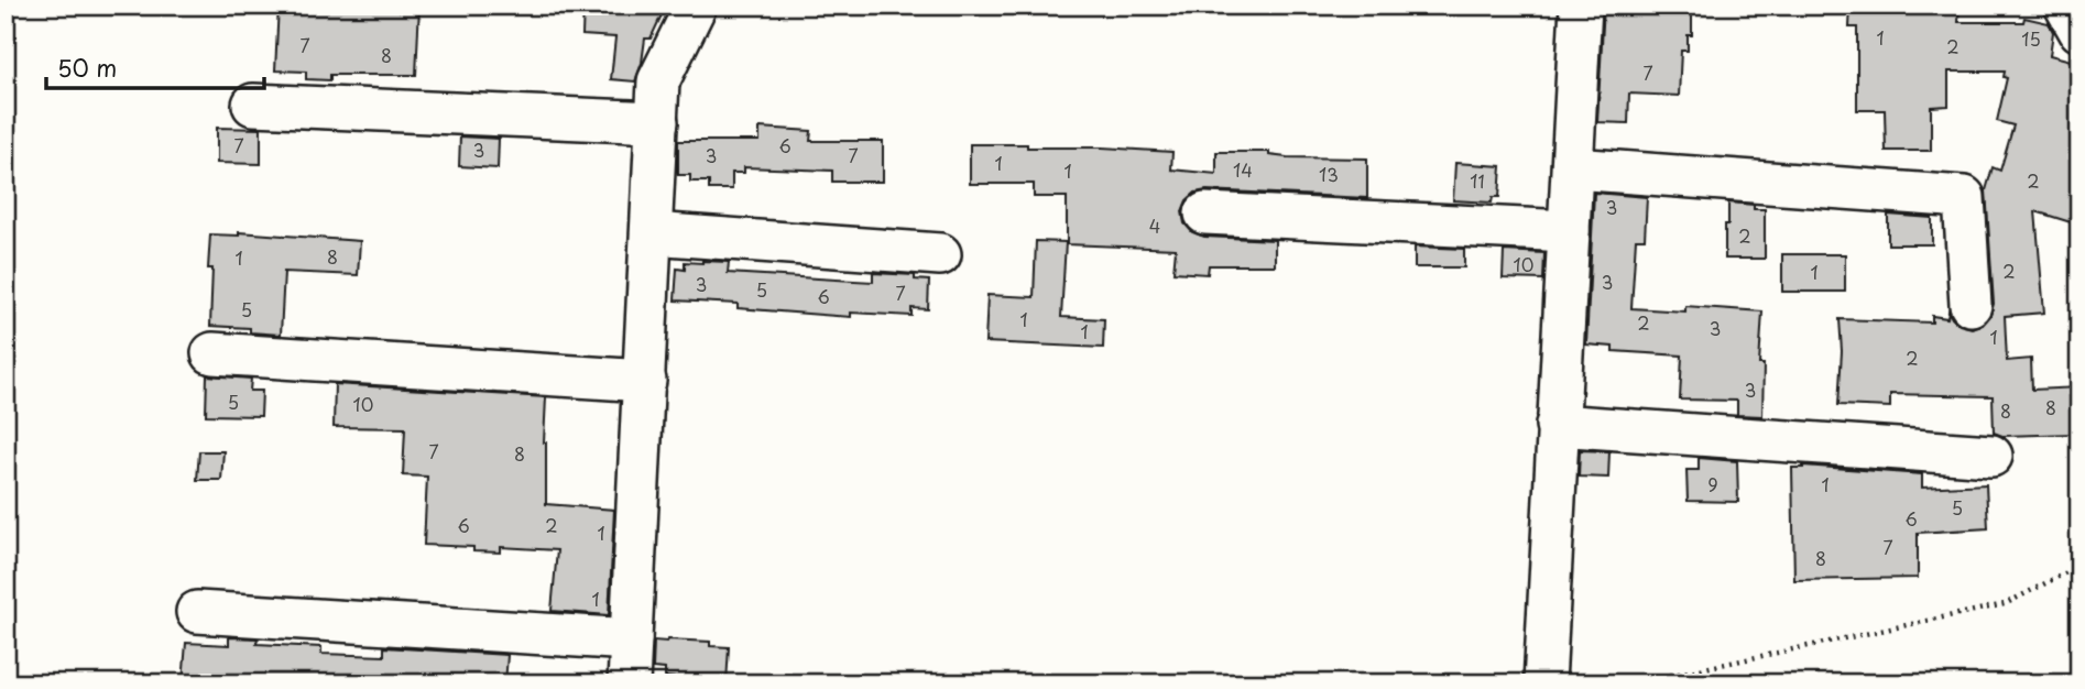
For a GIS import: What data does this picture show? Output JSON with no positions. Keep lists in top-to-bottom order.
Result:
{
  "house_numbers": [
    "1",
    "15",
    "7",
    "2",
    "8",
    "7",
    "7",
    "6",
    "3",
    "3",
    "7",
    "1",
    "14",
    "1",
    "13",
    "11",
    "2",
    "3",
    "4",
    "2",
    "8",
    "1",
    "10",
    "2",
    "1",
    "3",
    "3",
    "5",
    "7",
    "6",
    "5",
    "1",
    "2",
    "3",
    "1",
    "1",
    "2",
    "3",
    "5",
    "10",
    "8",
    "8",
    "7",
    "8",
    "9",
    "1",
    "5",
    "6",
    "6",
    "2",
    "1",
    "7",
    "8",
    "1"
  ],
  "scale_bar": "50 m"
}
